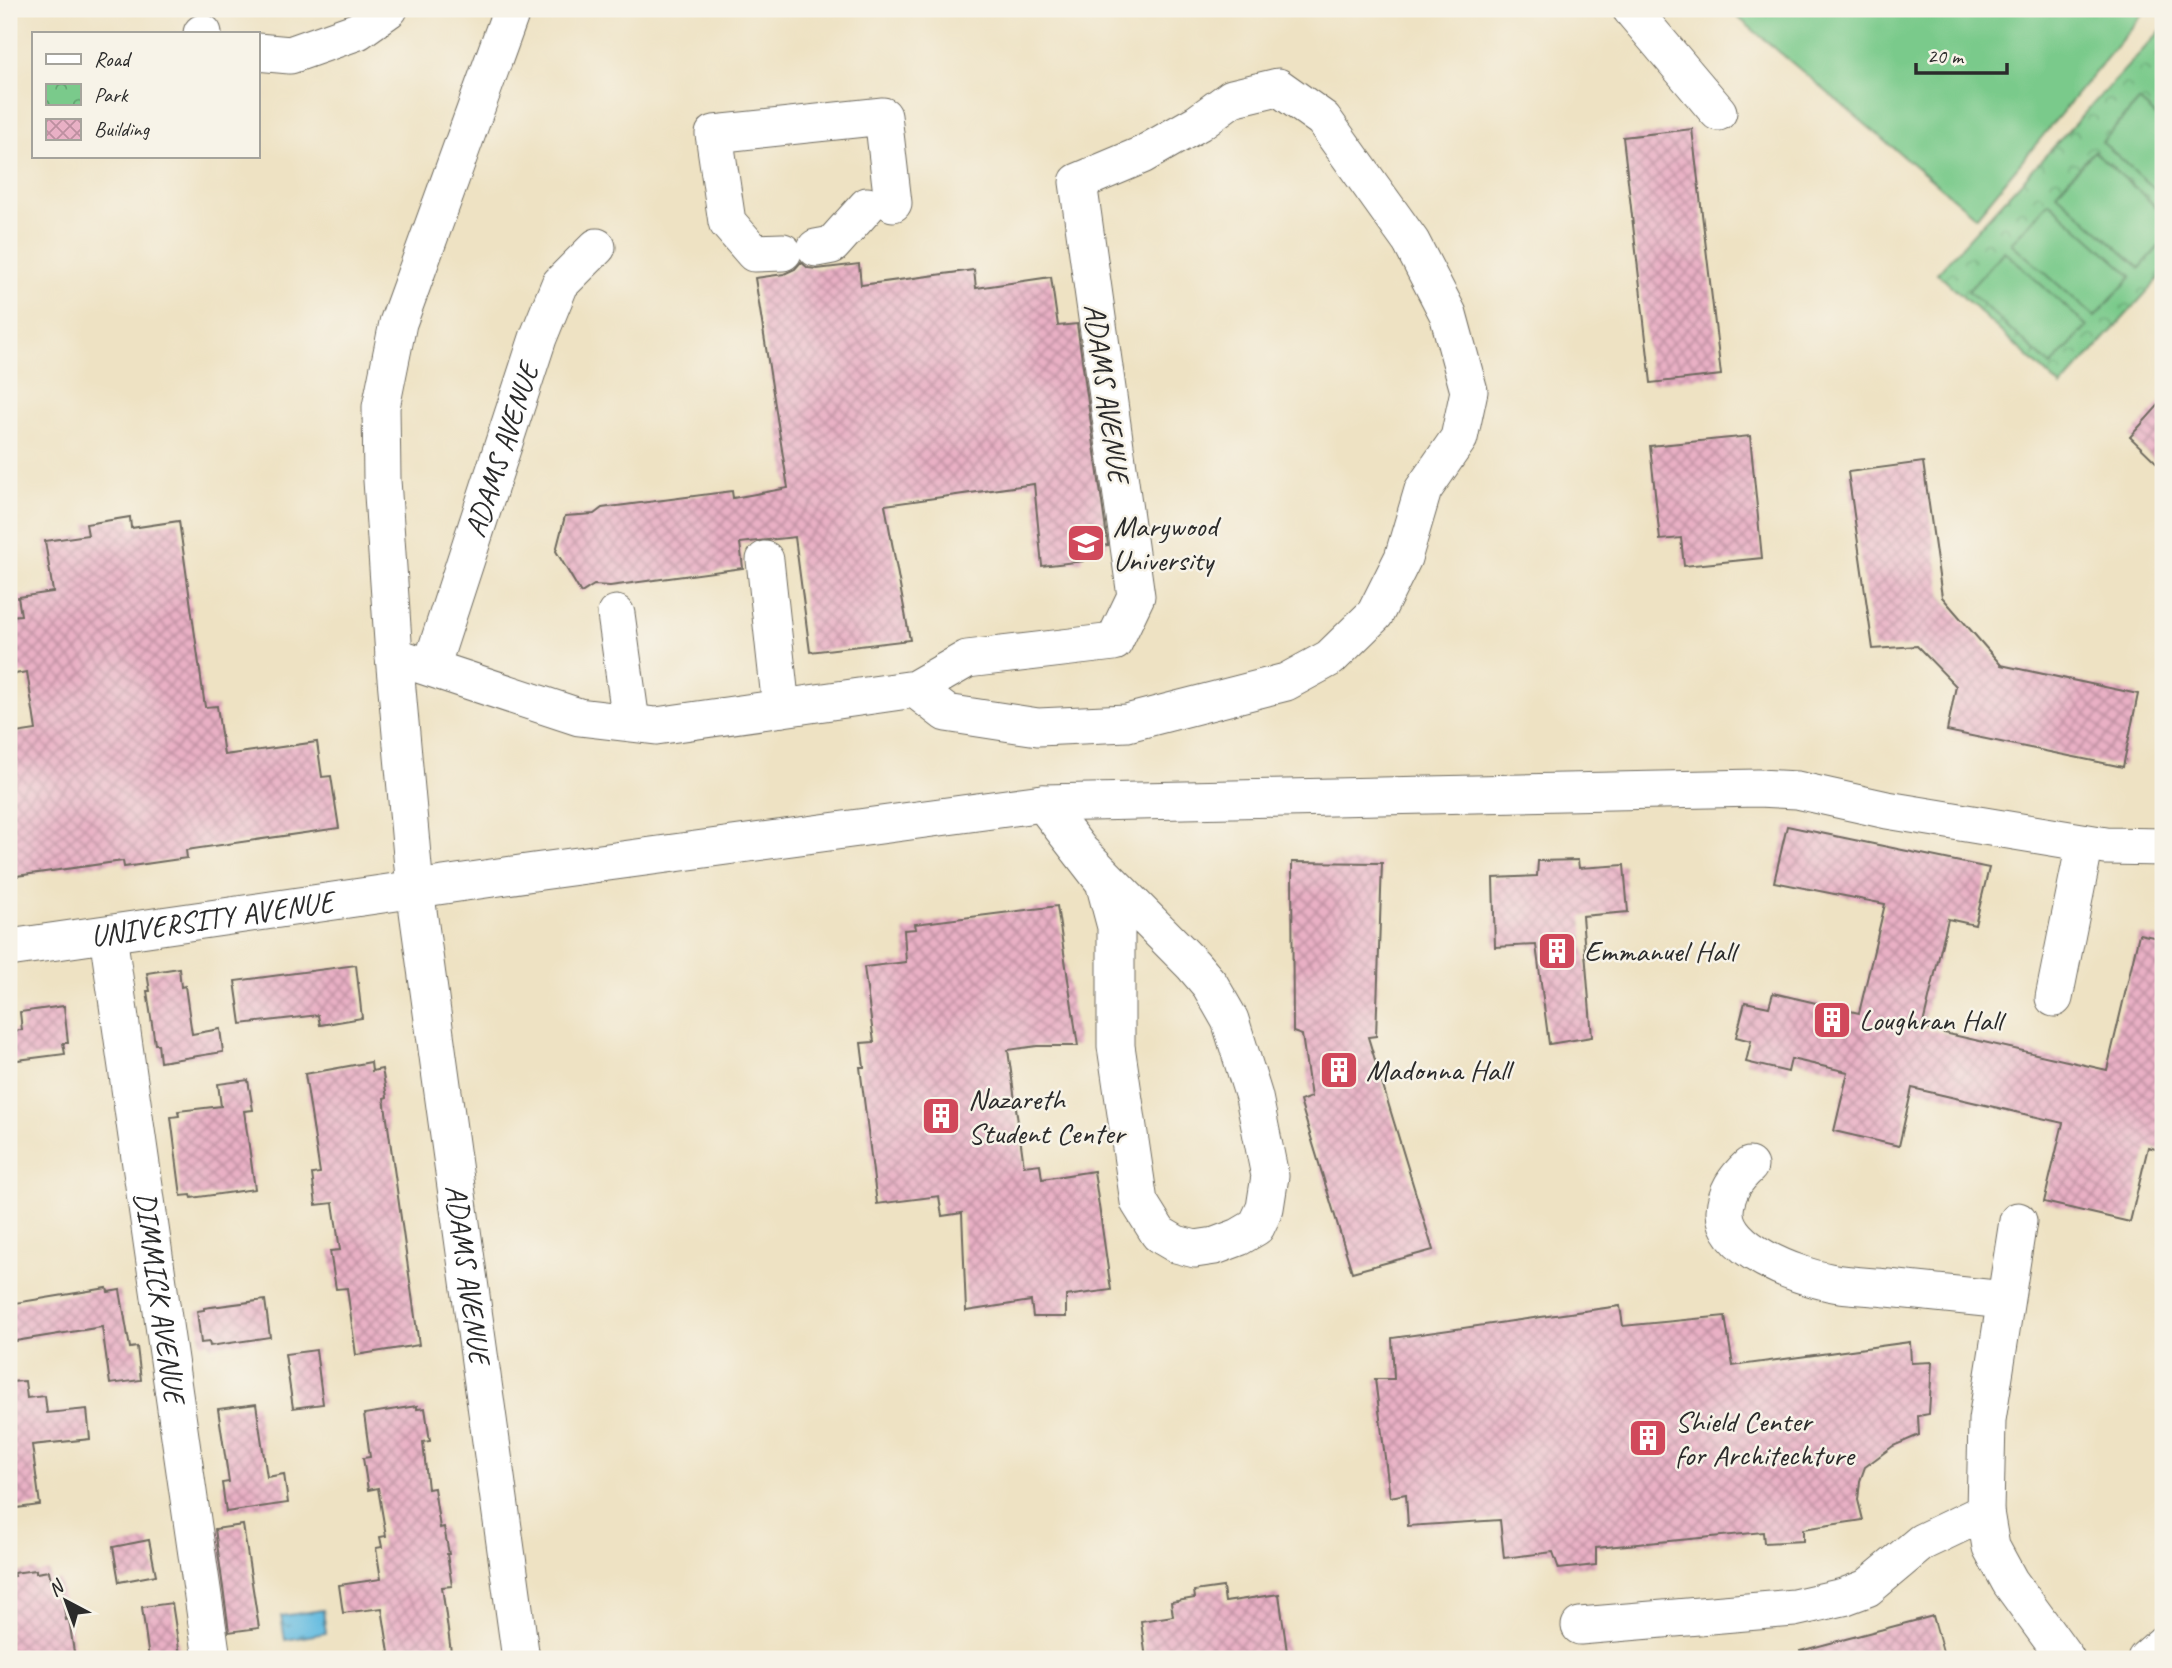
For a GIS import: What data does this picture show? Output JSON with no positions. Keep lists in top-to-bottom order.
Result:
{
  "streets": {
    "street": ["ADAMS AVENUE", "UNIVERSITY AVENUE", "DIMMICK AVENUE"]
  },
  "crossings": [
    ["ADAMS AVENUE", "UNIVERSITY AVENUE"],
    ["UNIVERSITY AVENUE", "DIMMICK AVENUE"]
  ],
  "places": {
    "school or university": ["Marywood University"],
    "building": [
      "Emmanuel Hall",
      "Loughran Hall",
      "Madonna Hall",
      "Nazareth Student Center",
      "Shield Center for Architechture"
    ]
  },
  "legend": ["Road", "Park", "Building"],
  "scale_bar": "20 m",
  "north": "top left"
}
